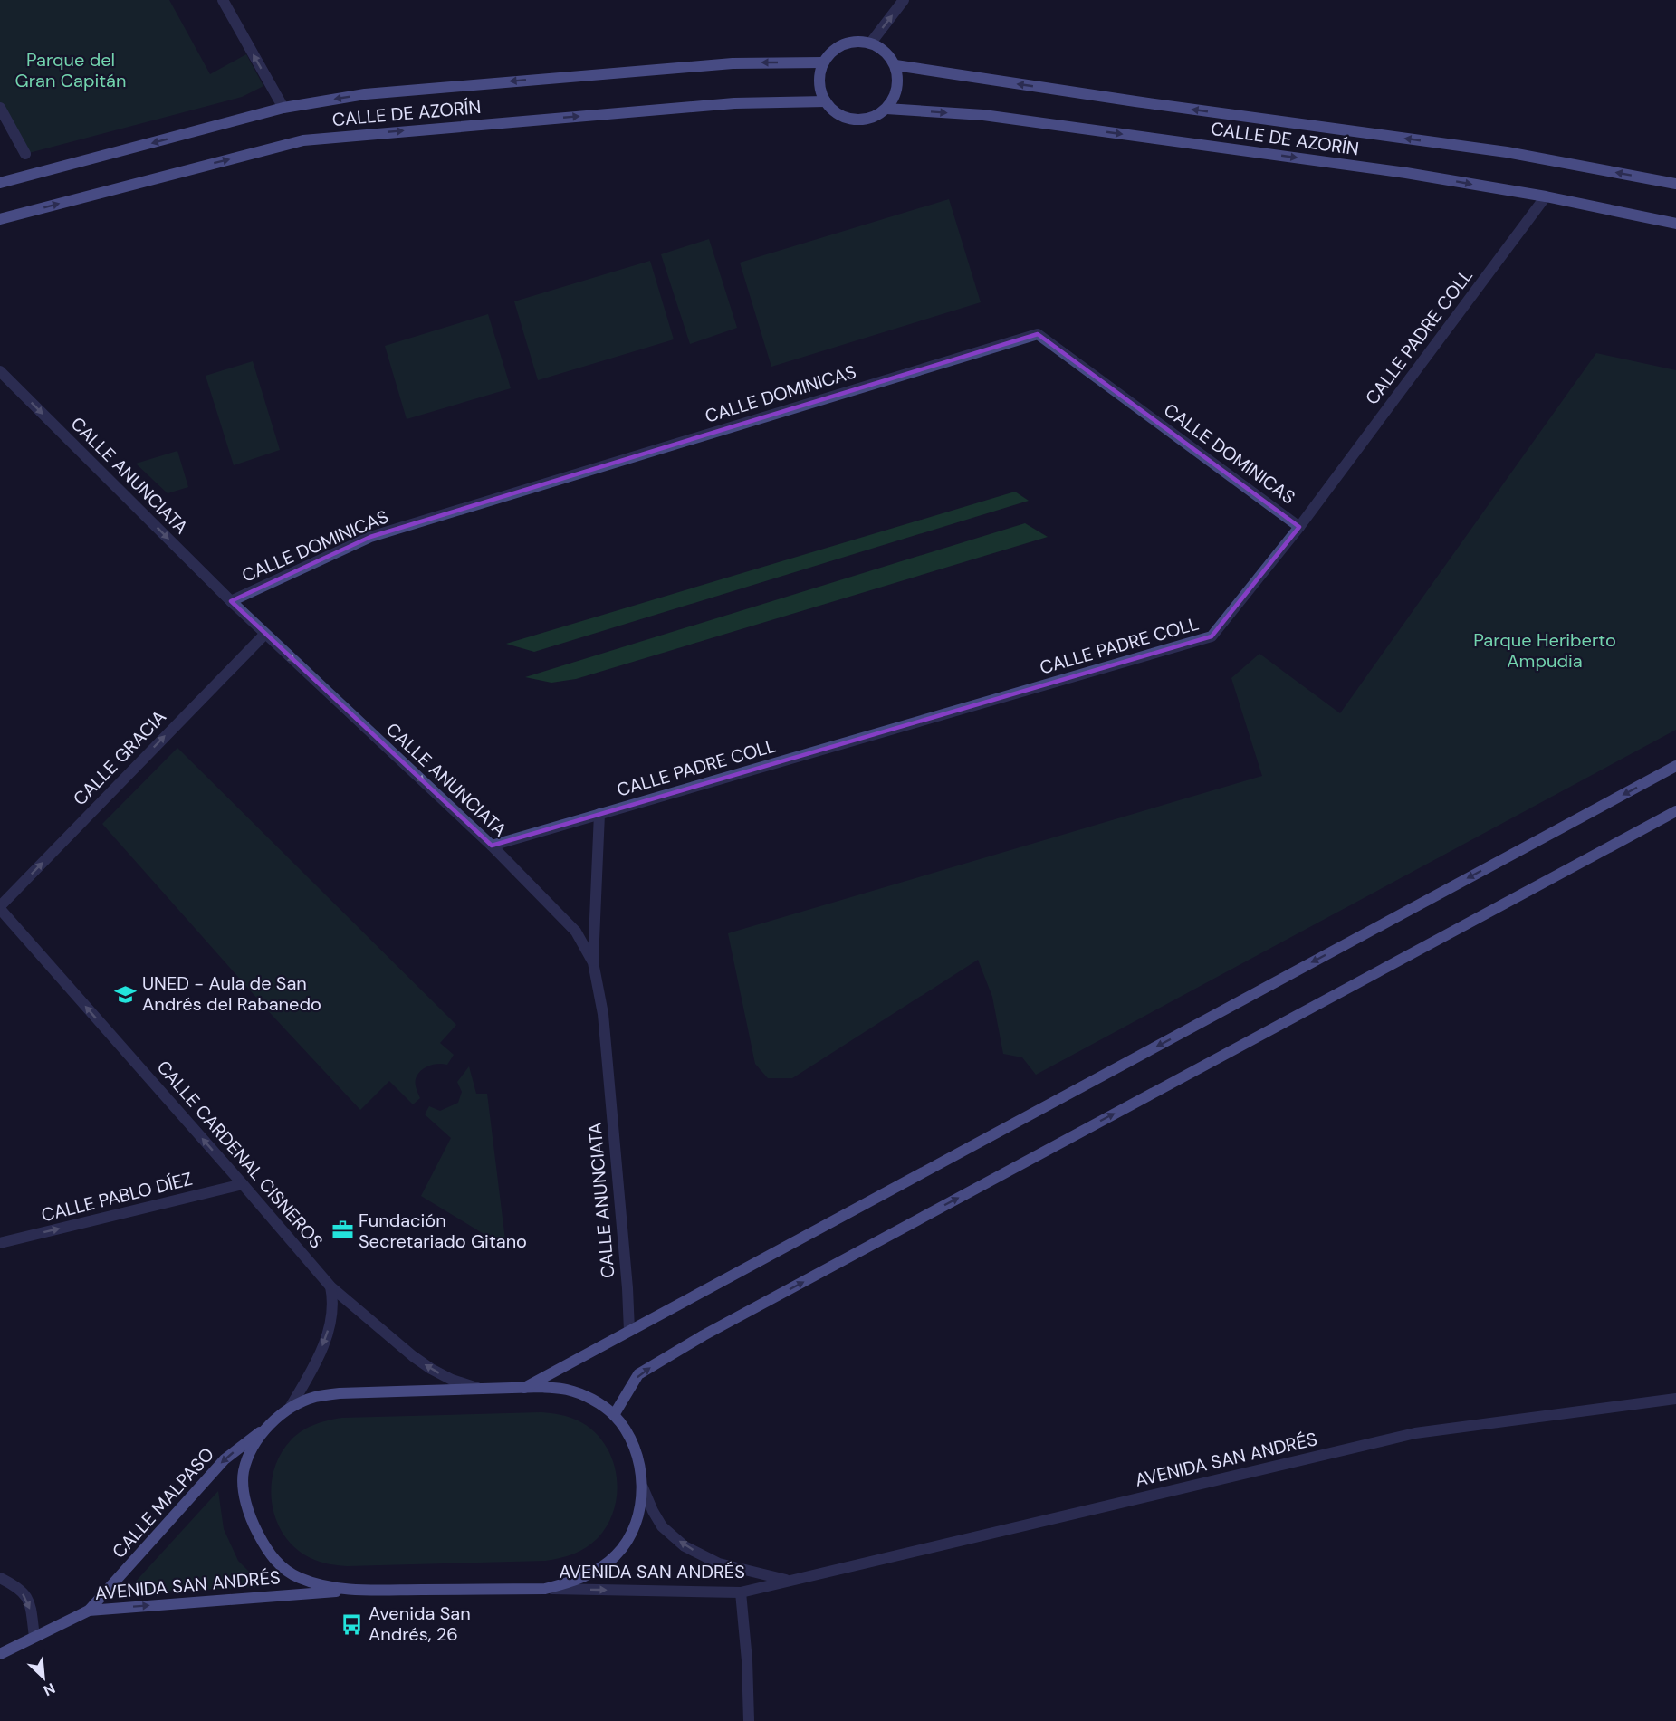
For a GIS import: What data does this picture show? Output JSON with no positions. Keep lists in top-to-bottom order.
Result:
{
  "streets": {
    "main road": ["CALLE DE AZORÍN", "AVENIDA SAN ANDRÉS", "CALLE MALPASO"],
    "street": [
      "CALLE PADRE COLL",
      "CALLE DOMINICAS",
      "CALLE ANUNCIATA",
      "CALLE GRACIA",
      "CALLE CARDENAL CISNEROS",
      "CALLE PABLO DÍEZ"
    ]
  },
  "crossings": [
    ["CALLE DE AZORÍN", "CALLE PADRE COLL"],
    ["CALLE PADRE COLL", "CALLE DOMINICAS"],
    ["CALLE PADRE COLL", "CALLE ANUNCIATA"],
    ["CALLE DOMINICAS", "CALLE ANUNCIATA"],
    ["CALLE ANUNCIATA", "CALLE GRACIA"],
    ["CALLE GRACIA", "CALLE CARDENAL CISNEROS"],
    ["CALLE CARDENAL CISNEROS", "CALLE PABLO DÍEZ"],
    ["AVENIDA SAN ANDRÉS", "CALLE MALPASO"]
  ],
  "one_way": [
    "CALLE ANUNCIATA",
    "CALLE GRACIA",
    "CALLE CARDENAL CISNEROS",
    "CALLE PABLO DÍEZ",
    "CALLE MALPASO"
  ],
  "parks": ["Parque del Gran Capitán", "Parque Heriberto Ampudia"],
  "places": {
    "school or university": ["UNED - Aula de San Andrés del Rabanedo"],
    "office": ["Fundación Secretariado Gitano"],
    "bus stop": ["Avenida San Andrés, 26"]
  },
  "north": "bottom right"
}
